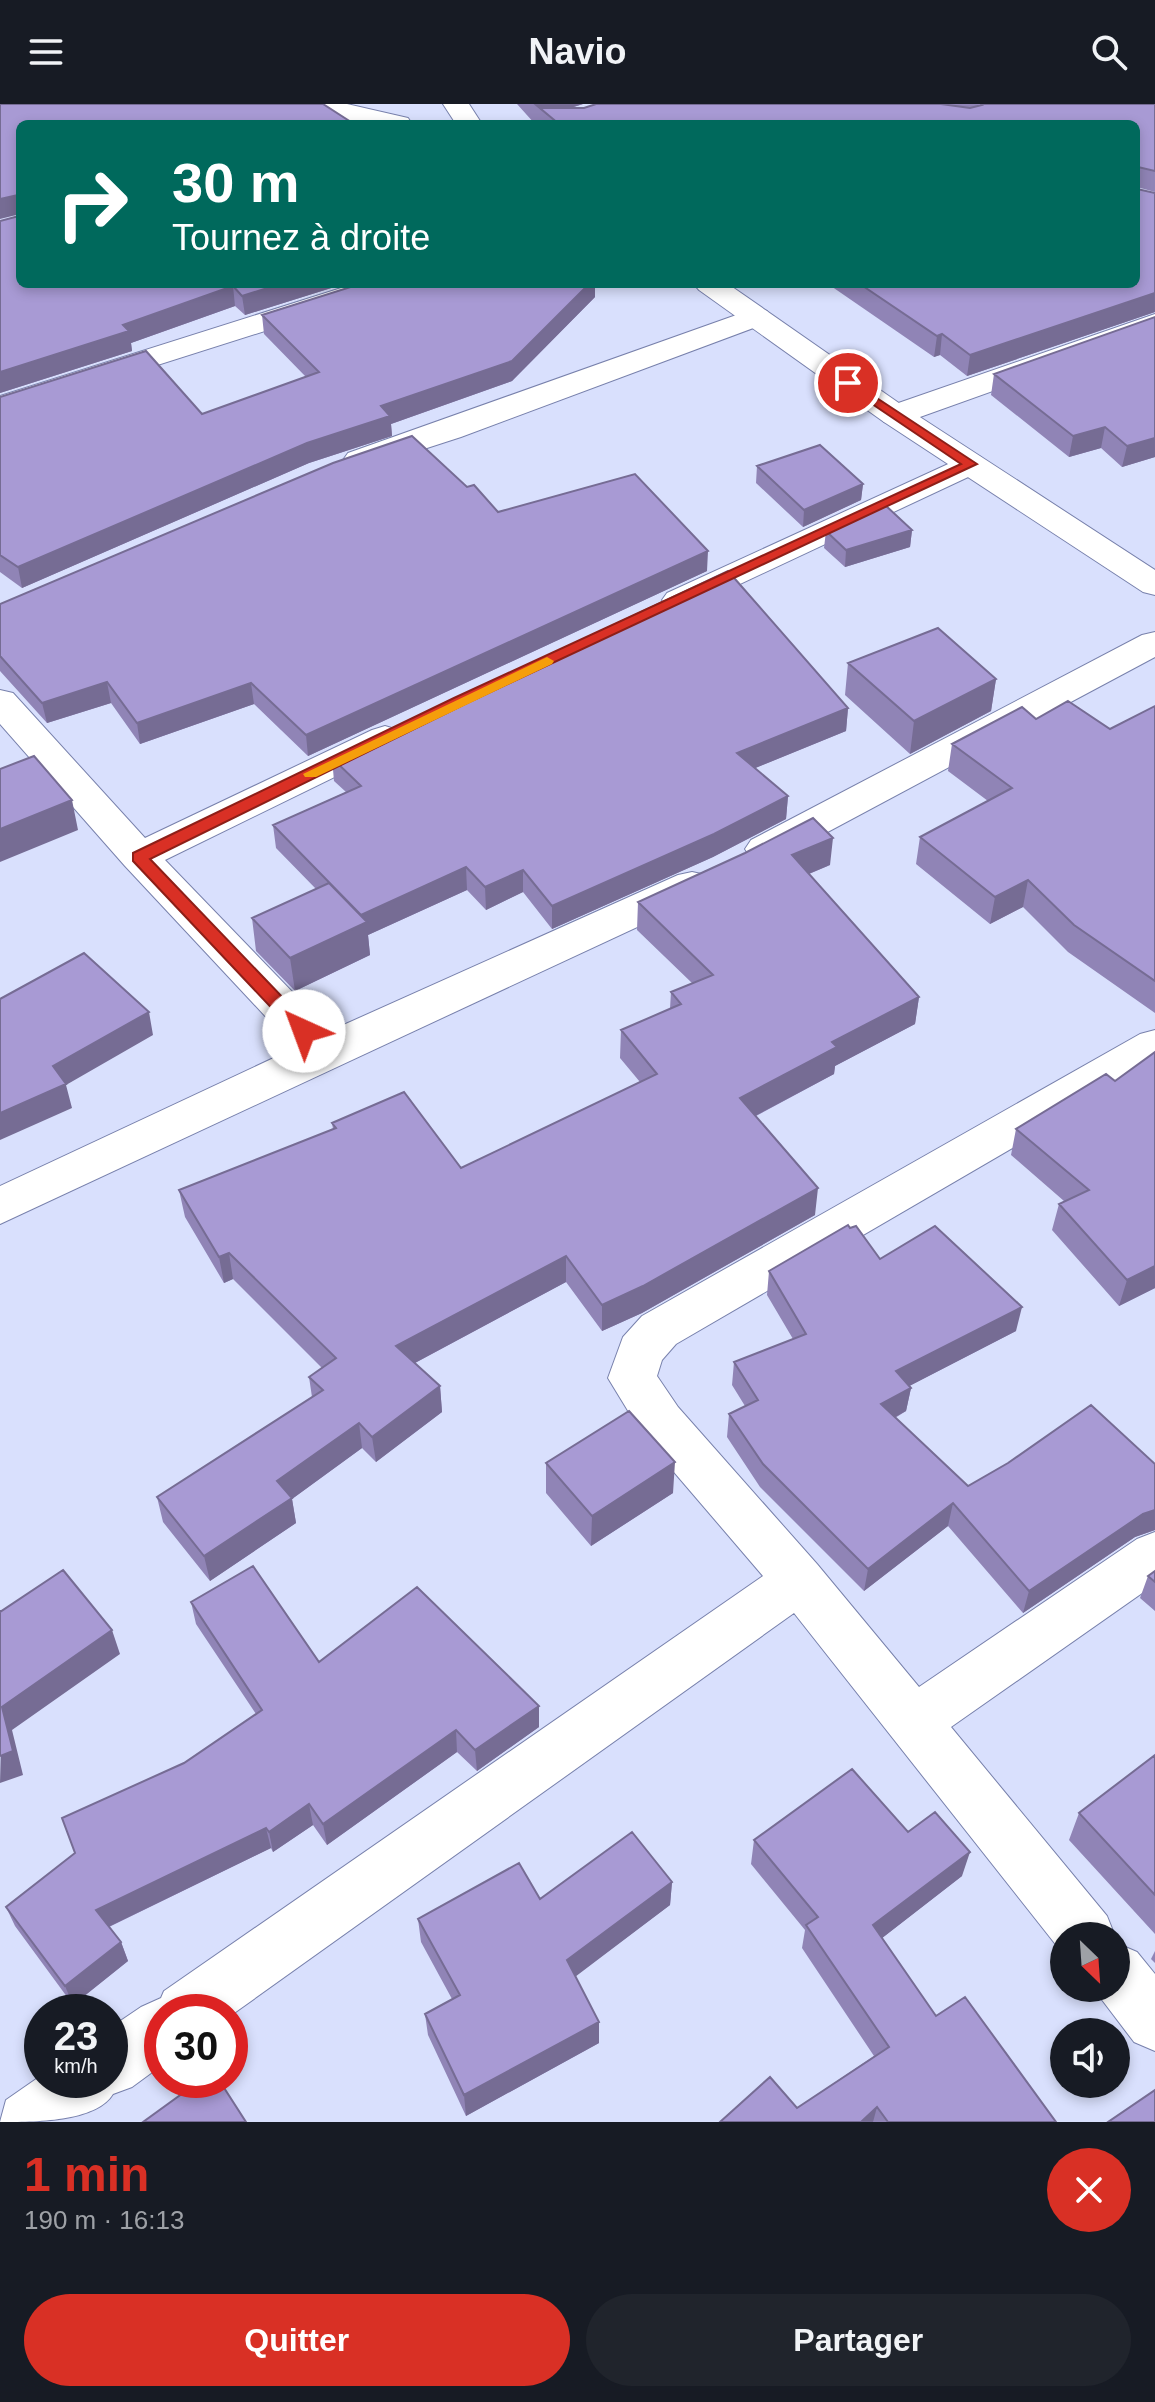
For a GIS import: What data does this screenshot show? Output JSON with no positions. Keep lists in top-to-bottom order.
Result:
{
  "north": "bottom right",
  "page": {
    "header": "Navio",
    "turn": ["30 m", "Tournez à droite"],
    "speed": "23 km/h",
    "limit": "30",
    "heading": ["1 min", "190 m · 16:13"],
    "buttons": ["Quitter", "Partager"]
  }
}
